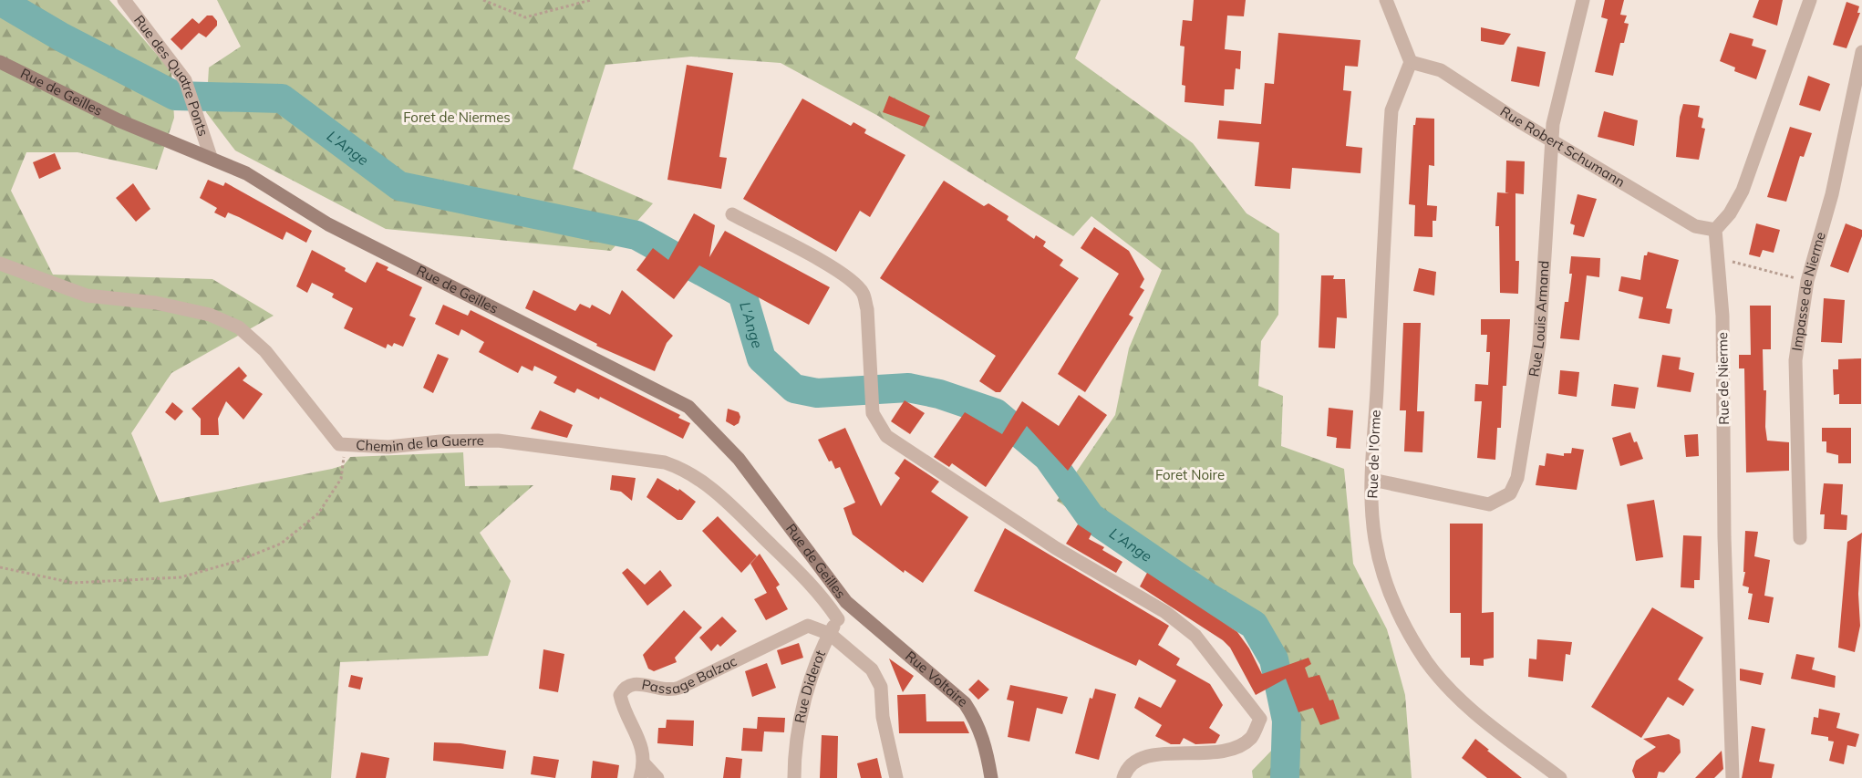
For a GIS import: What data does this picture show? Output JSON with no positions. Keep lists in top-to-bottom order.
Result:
{
  "streets": {
    "street": [
      "Rue des Quatre Ponts",
      "Rue de Geilles",
      "Rue Robert Schumann",
      "Impasse de Nierme",
      "Rue Louis Armand",
      "Rue de Nierme",
      "Chemin de la Guerre",
      "Rue de l'Orme",
      "Passage Balzac",
      "Rue Voltaire",
      "Rue Diderot"
    ]
  },
  "crossings": [
    ["Rue des Quatre Ponts", "Rue de Geilles"],
    ["Rue de Geilles", "Rue Voltaire"],
    ["Rue de Geilles", "Rue Diderot"],
    ["Rue Robert Schumann", "Rue Louis Armand"],
    ["Rue Robert Schumann", "Rue de Nierme"],
    ["Rue Robert Schumann", "Rue de l'Orme"],
    ["Rue Louis Armand", "Rue de l'Orme"],
    ["Chemin de la Guerre", "Rue Diderot"],
    ["Passage Balzac", "Rue Diderot"],
    ["Rue Voltaire", "Rue Diderot"]
  ],
  "water": ["L'Ange"],
  "parks": ["Foret de Niermes", "Foret Noire"]
}
